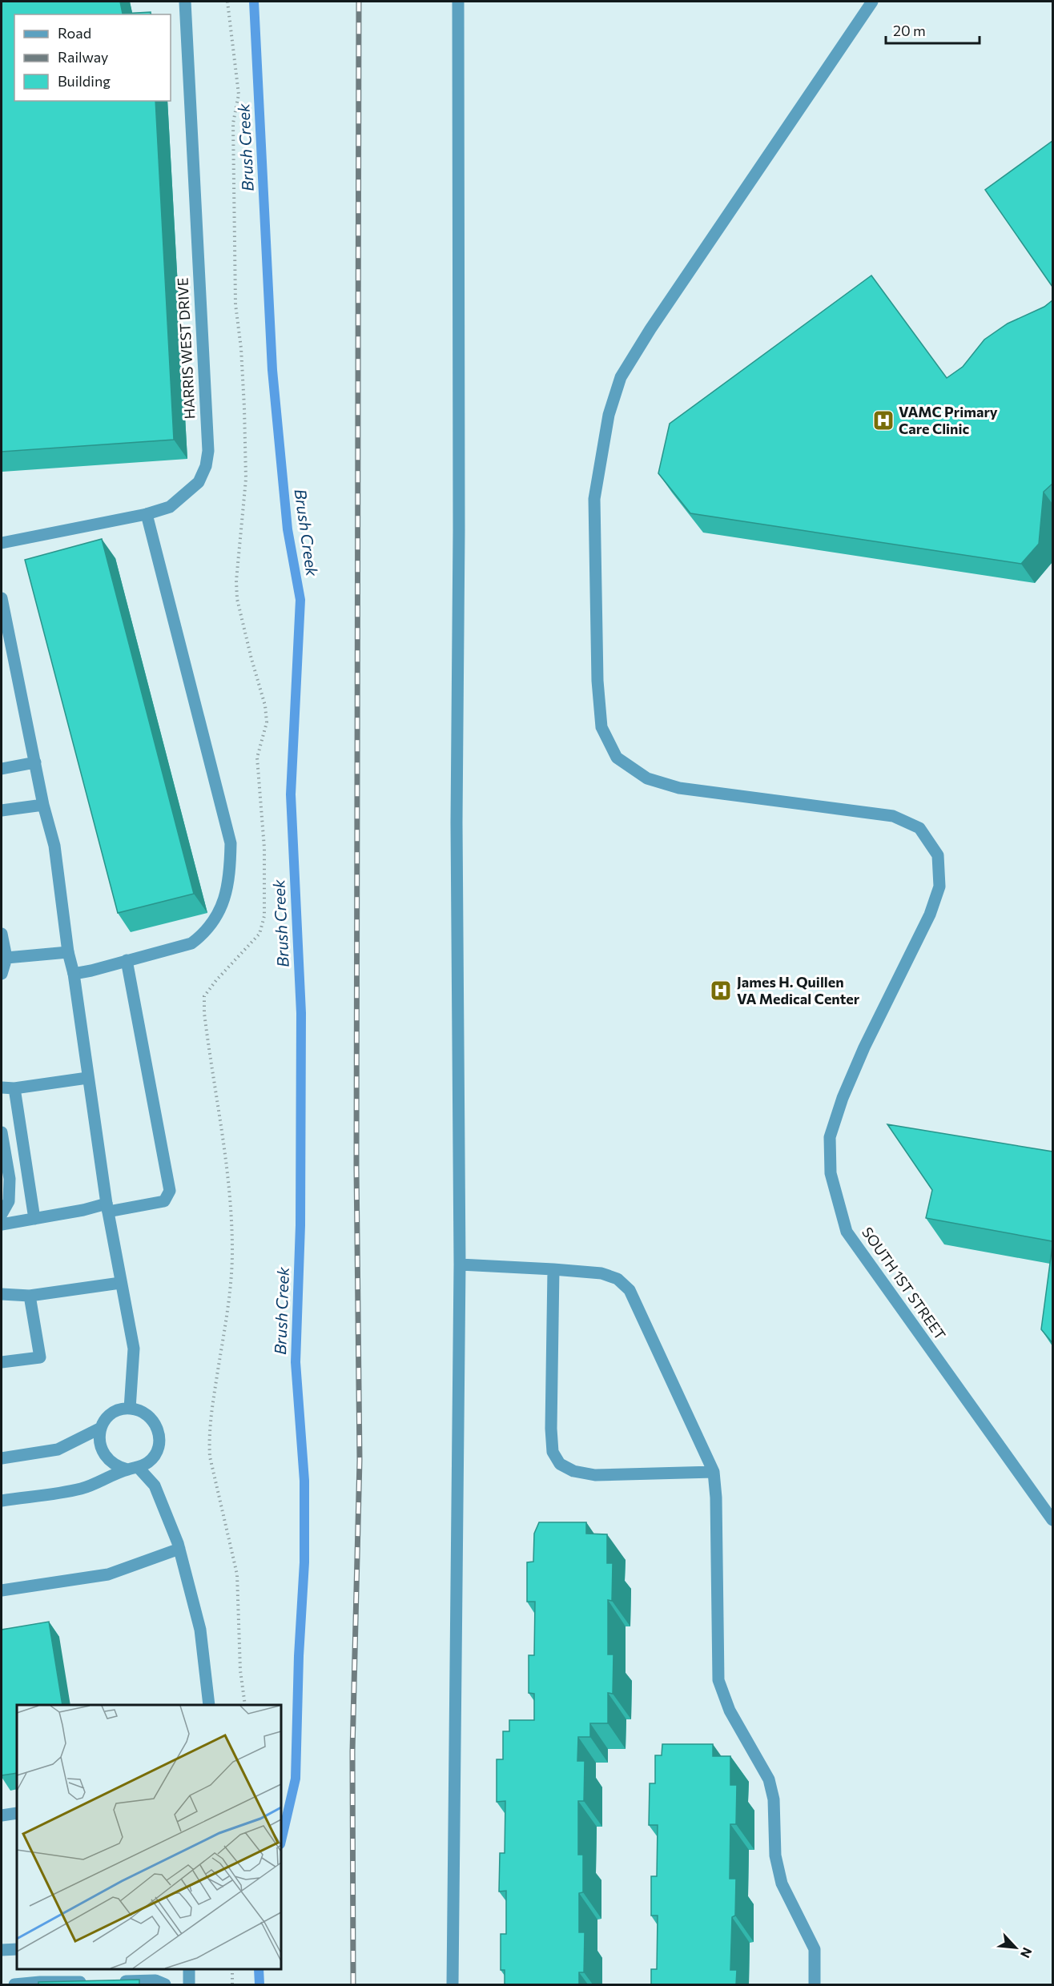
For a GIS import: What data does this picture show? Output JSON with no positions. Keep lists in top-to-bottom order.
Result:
{
  "streets": {
    "street": ["HARRIS WEST DRIVE", "SOUTH 1ST STREET"]
  },
  "water": ["Brush Creek"],
  "places": {
    "hospital": ["VAMC Primary Care Clinic", "James H. Quillen VA Medical Center"]
  },
  "legend": ["Road", "Railway", "Building"],
  "scale_bar": "20 m",
  "north": "bottom right"
}
